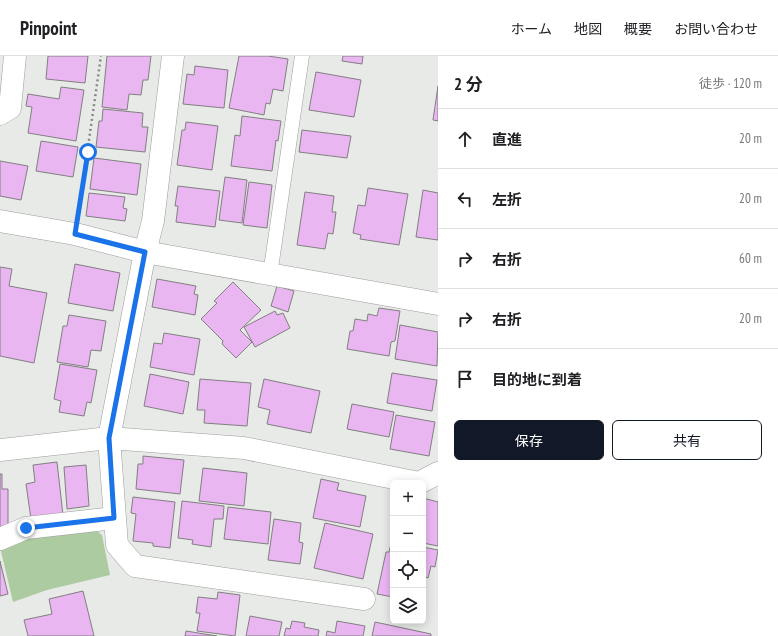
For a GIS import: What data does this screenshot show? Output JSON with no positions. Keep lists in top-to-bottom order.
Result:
{
  "page": {
    "header": "Pinpoint",
    "nav": [
      "ホーム",
      "地図",
      "概要",
      "お問い合わせ"
    ],
    "heading": ["2 分", "徒歩 · 120 m"],
    "list": [
      ["直進", "20 m"],
      ["左折", "20 m"],
      ["右折", "60 m"],
      ["右折", "20 m"],
      "目的地に到着"
    ],
    "buttons": ["保存", "共有"],
    "map_buttons": ["+", "−"]
  }
}
